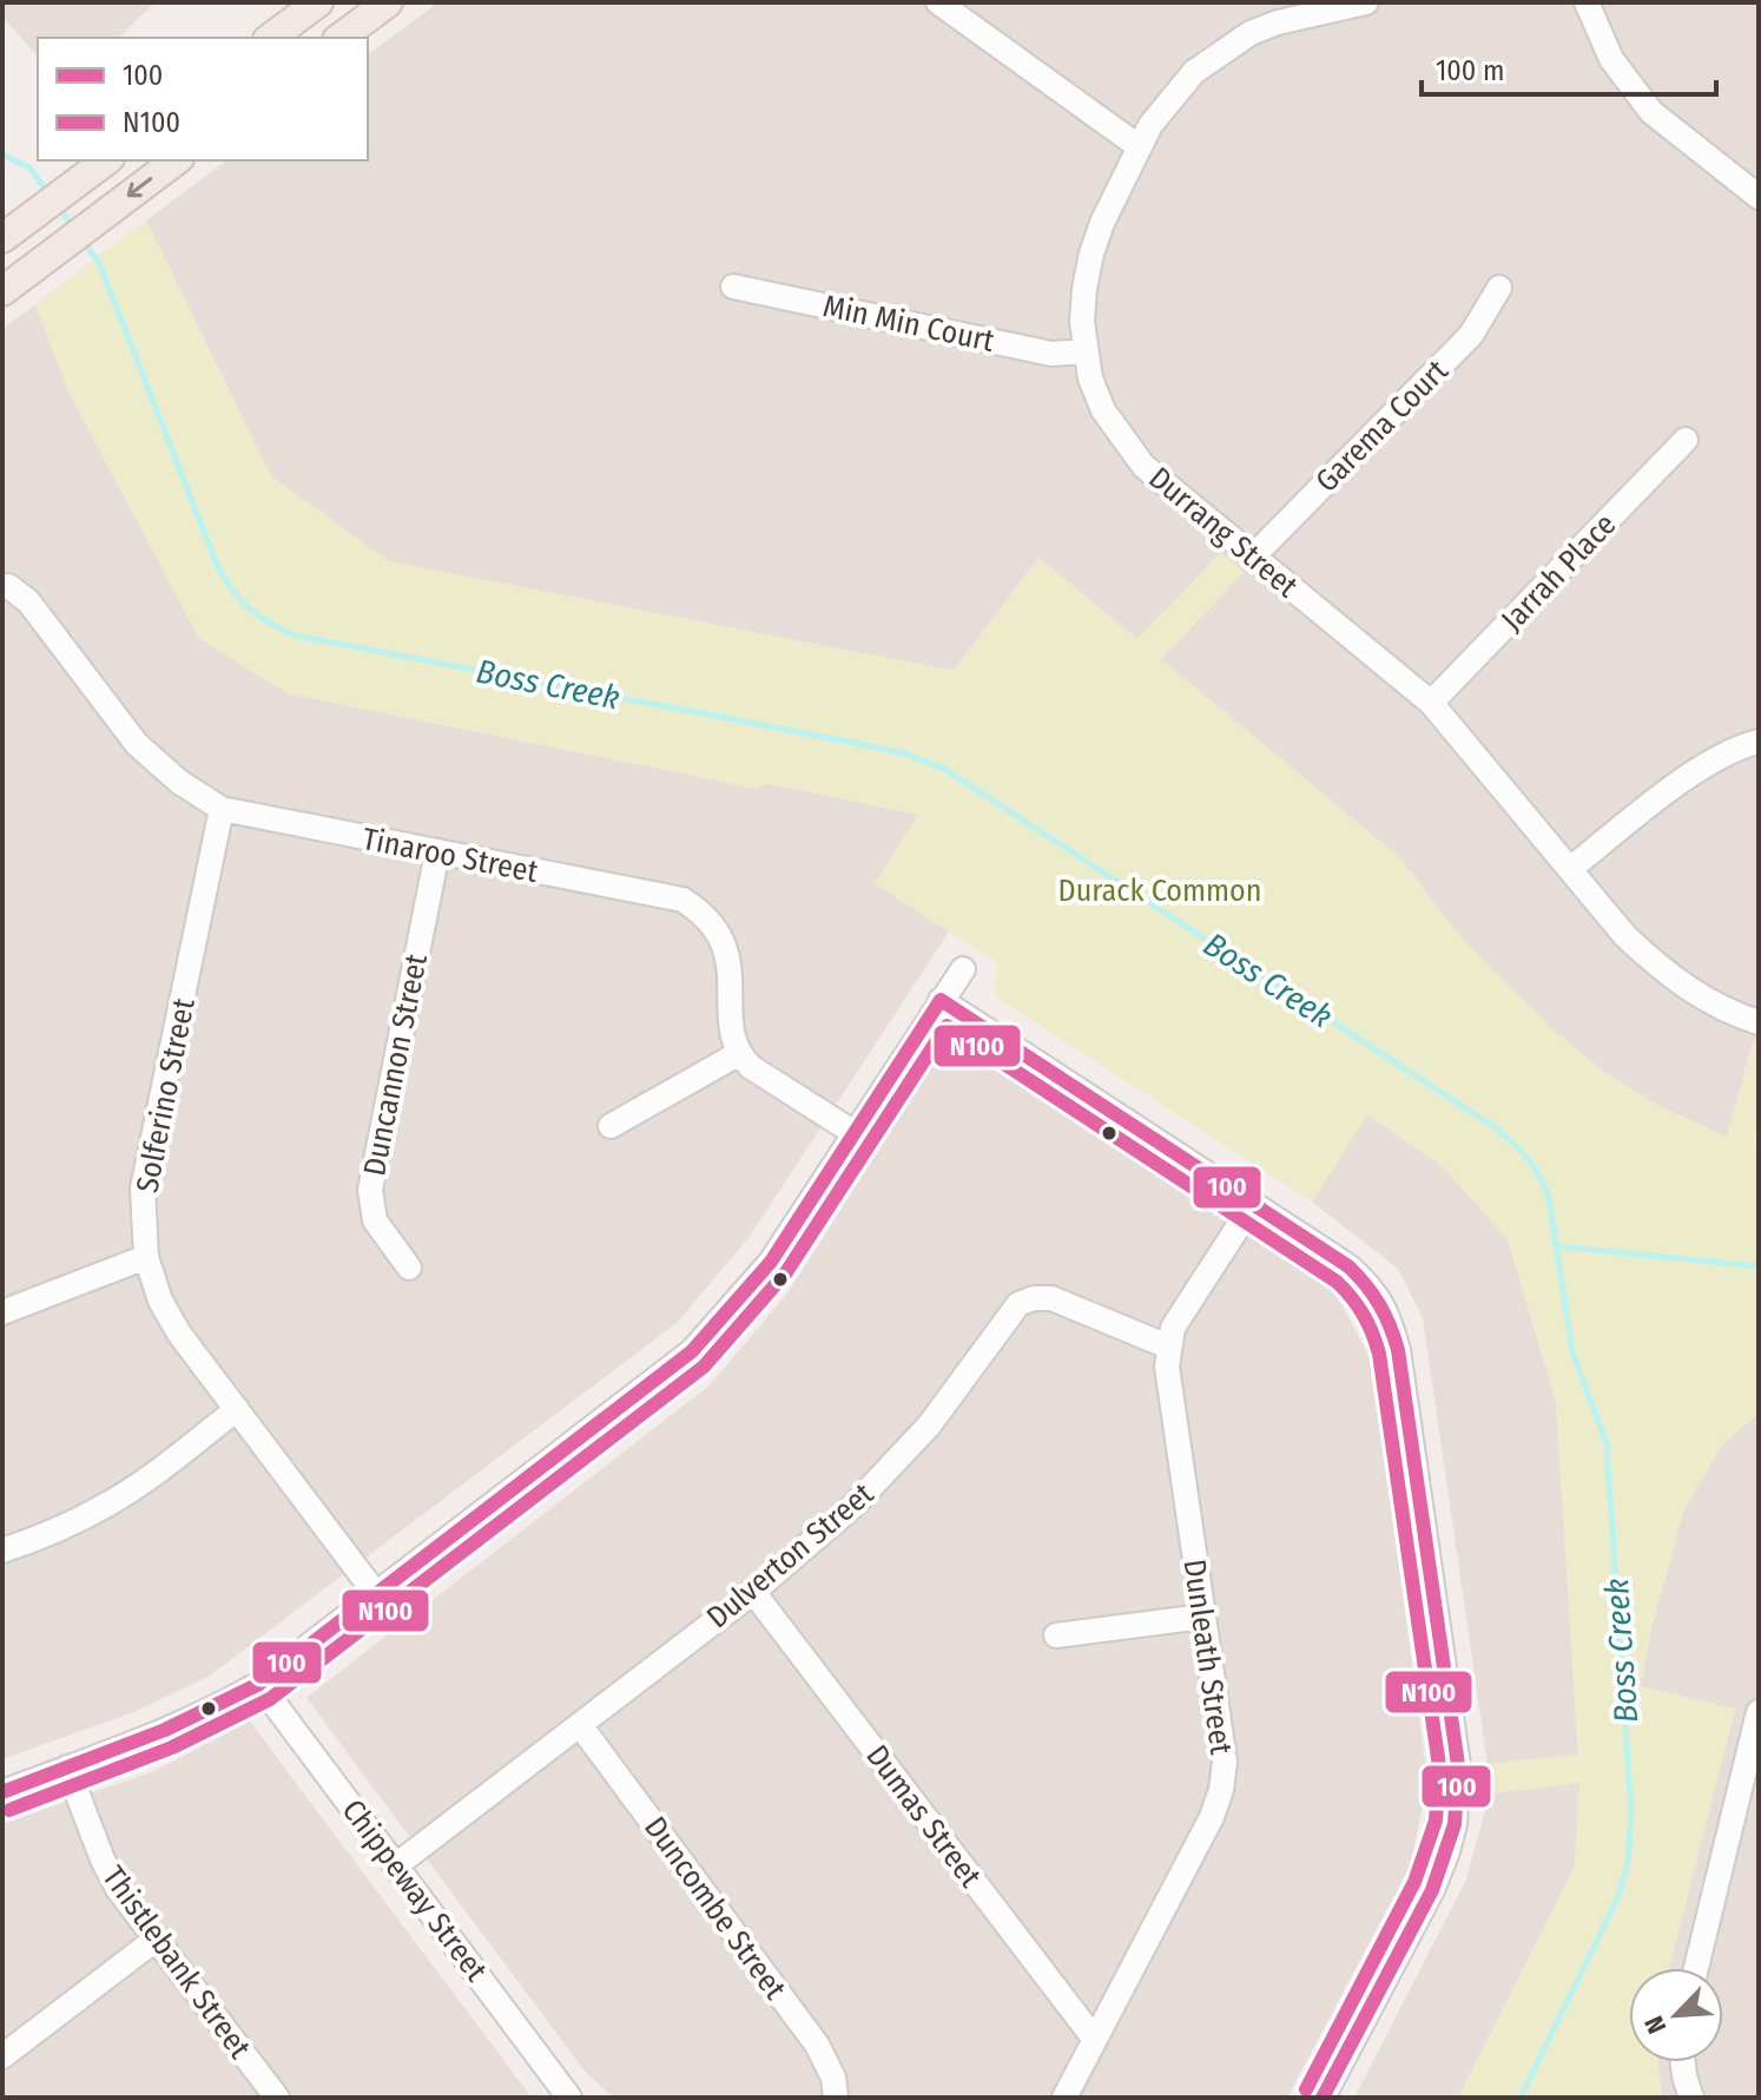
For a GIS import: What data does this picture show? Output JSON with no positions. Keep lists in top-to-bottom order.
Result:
{
  "streets": {
    "street": [
      "Min Min Court",
      "Garema Court",
      "Durrang Street",
      "Jarrah Place",
      "Tinaroo Street",
      "Duncannon Street",
      "Solferino Street",
      "Dulverton Street",
      "Dunleath Street",
      "Dumas Street",
      "Chippeway Street",
      "Duncombe Street",
      "Thistlebank Street"
    ]
  },
  "crossings": [
    ["Min Min Court", "Durrang Street"],
    ["Garema Court", "Durrang Street"],
    ["Durrang Street", "Jarrah Place"],
    ["Tinaroo Street", "Duncannon Street"],
    ["Tinaroo Street", "Solferino Street"],
    ["Dulverton Street", "Dunleath Street"],
    ["Dulverton Street", "Dumas Street"],
    ["Dulverton Street", "Chippeway Street"],
    ["Dulverton Street", "Duncombe Street"],
    ["Dunleath Street", "Dumas Street"]
  ],
  "water": ["Boss Creek"],
  "parks": ["Durack Common"],
  "lines": ["transit line 100", "transit line N100"],
  "legend": ["100", "N100"],
  "scale_bar": "100 m",
  "north": "bottom left"
}
